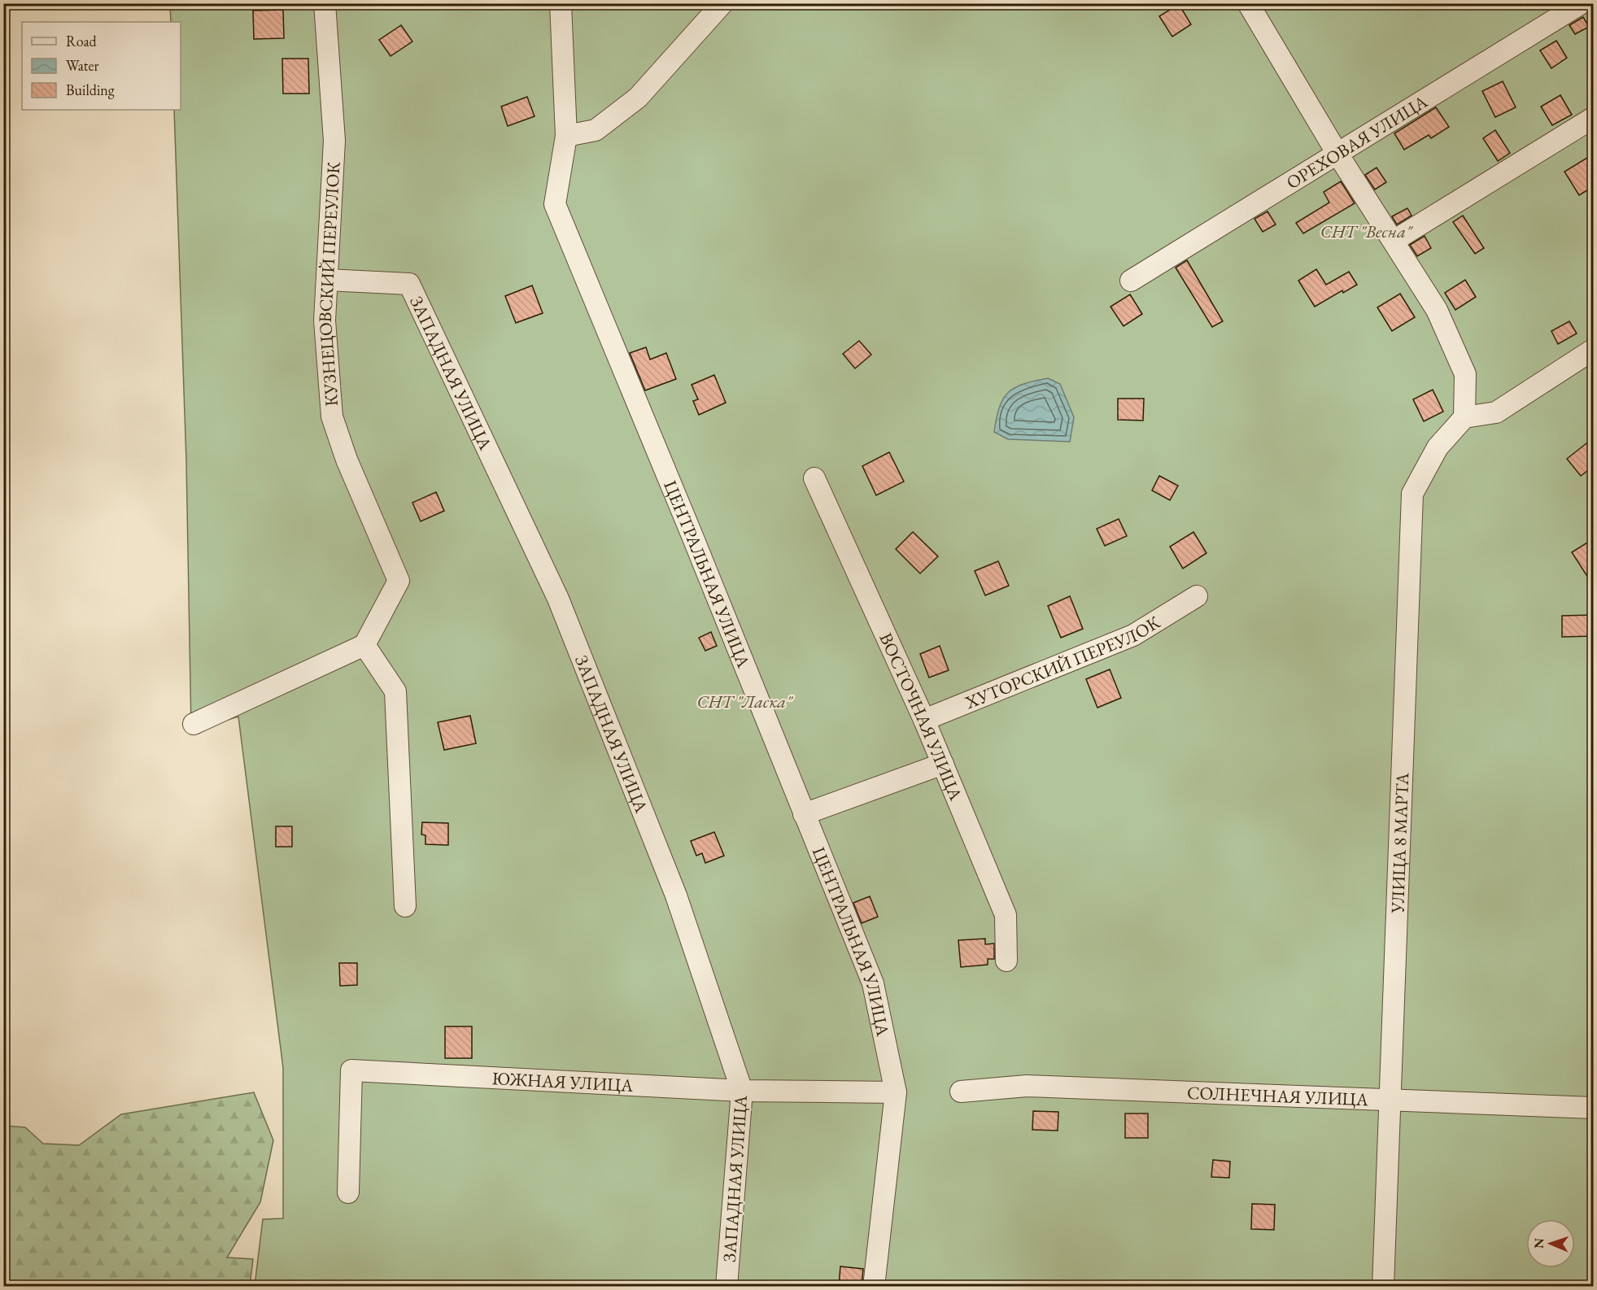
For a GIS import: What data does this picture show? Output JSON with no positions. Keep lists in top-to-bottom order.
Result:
{
  "streets": {
    "street": [
      "ОРЕХОВАЯ УЛИЦА",
      "КУЗНЕЦОВСКИЙ ПЕРЕУЛОК",
      "ЗАПАДНАЯ УЛИЦА",
      "ЦЕНТРАЛЬНАЯ УЛИЦА",
      "ХУТОРСКИЙ ПЕРЕУЛОК",
      "ВОСТОЧНАЯ УЛИЦА",
      "УЛИЦА 8 МАРТА",
      "ЮЖНАЯ УЛИЦА",
      "СОЛНЕЧНАЯ УЛИЦА"
    ]
  },
  "crossings": [
    ["КУЗНЕЦОВСКИЙ ПЕРЕУЛОК", "ЗАПАДНАЯ УЛИЦА"],
    ["ЗАПАДНАЯ УЛИЦА", "ЮЖНАЯ УЛИЦА"],
    ["ЦЕНТРАЛЬНАЯ УЛИЦА", "ЮЖНАЯ УЛИЦА"],
    ["ХУТОРСКИЙ ПЕРЕУЛОК", "ВОСТОЧНАЯ УЛИЦА"],
    ["УЛИЦА 8 МАРТА", "СОЛНЕЧНАЯ УЛИЦА"]
  ],
  "parks": ["СНТ \"Весна\"", "СНТ \"Ласка\""],
  "legend": ["Road", "Water", "Building"],
  "north": "left"
}
